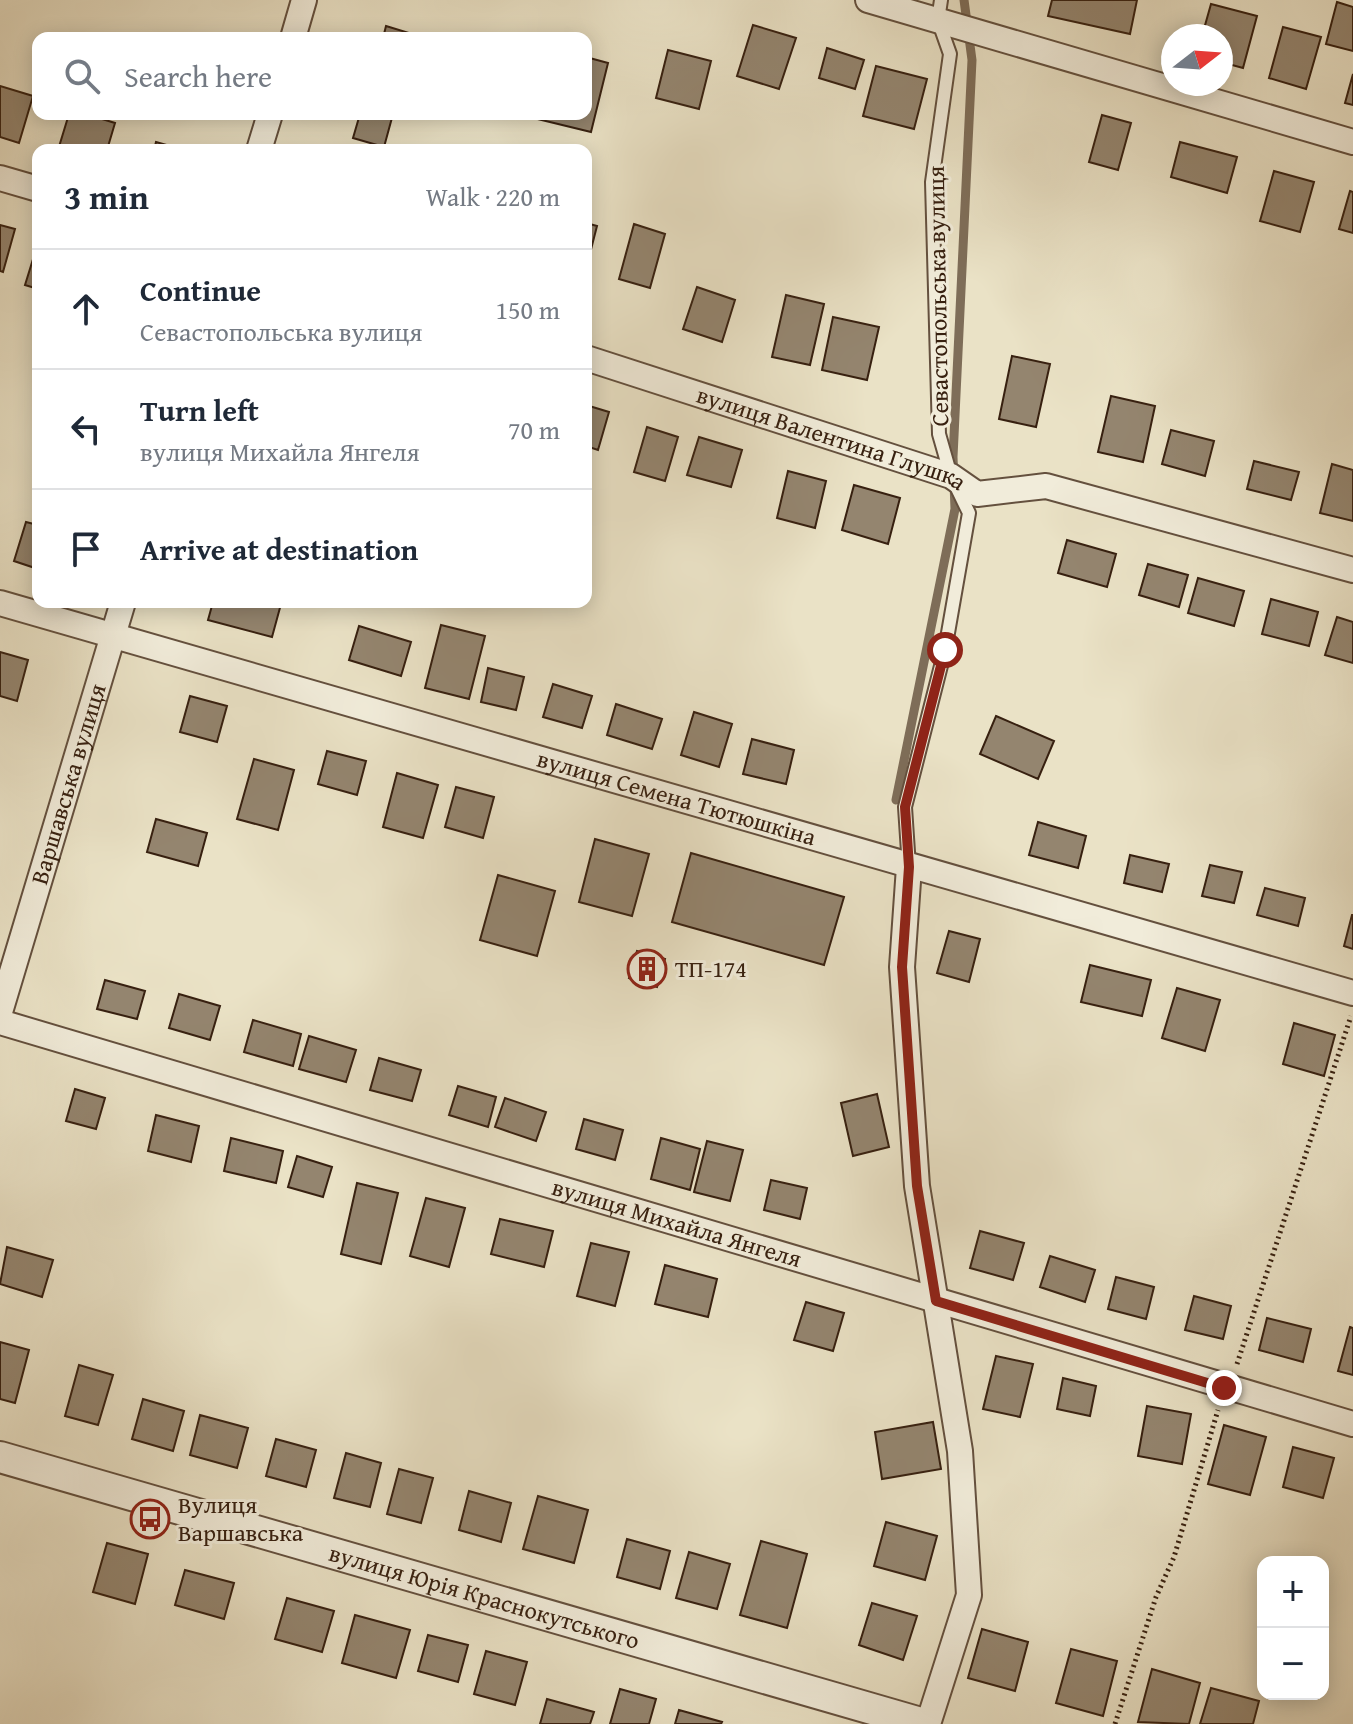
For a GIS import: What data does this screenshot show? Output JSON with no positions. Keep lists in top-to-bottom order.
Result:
{
  "streets": {
    "street": [
      "Севастопольська вулиця",
      "вулиця Валентина Глушка",
      "Варшавська вулиця",
      "вулиця Семена Тютюшкіна",
      "вулиця Михайла Янгеля",
      "вулиця Юрія Краснокутського"
    ]
  },
  "crossings": [
    ["Севастопольська вулиця", "вулиця Валентина Глушка"],
    ["Севастопольська вулиця", "вулиця Семена Тютюшкіна"],
    ["Севастопольська вулиця", "вулиця Михайла Янгеля"],
    ["Севастопольська вулиця", "вулиця Юрія Краснокутського"],
    ["Варшавська вулиця", "вулиця Семена Тютюшкіна"]
  ],
  "places": {
    "building": ["ТП-174"],
    "bus stop": ["Вулиця Варшавська"]
  },
  "north": "right",
  "page": {
    "search": "Search here",
    "heading": ["3 min", "Walk · 220 m"],
    "list": [
      ["Continue", "Севастопольська вулиця", "150 m"],
      ["Turn left", "вулиця Михайла Янгеля", "70 m"],
      "Arrive at destination"
    ],
    "map_buttons": ["+", "−"]
  }
}
